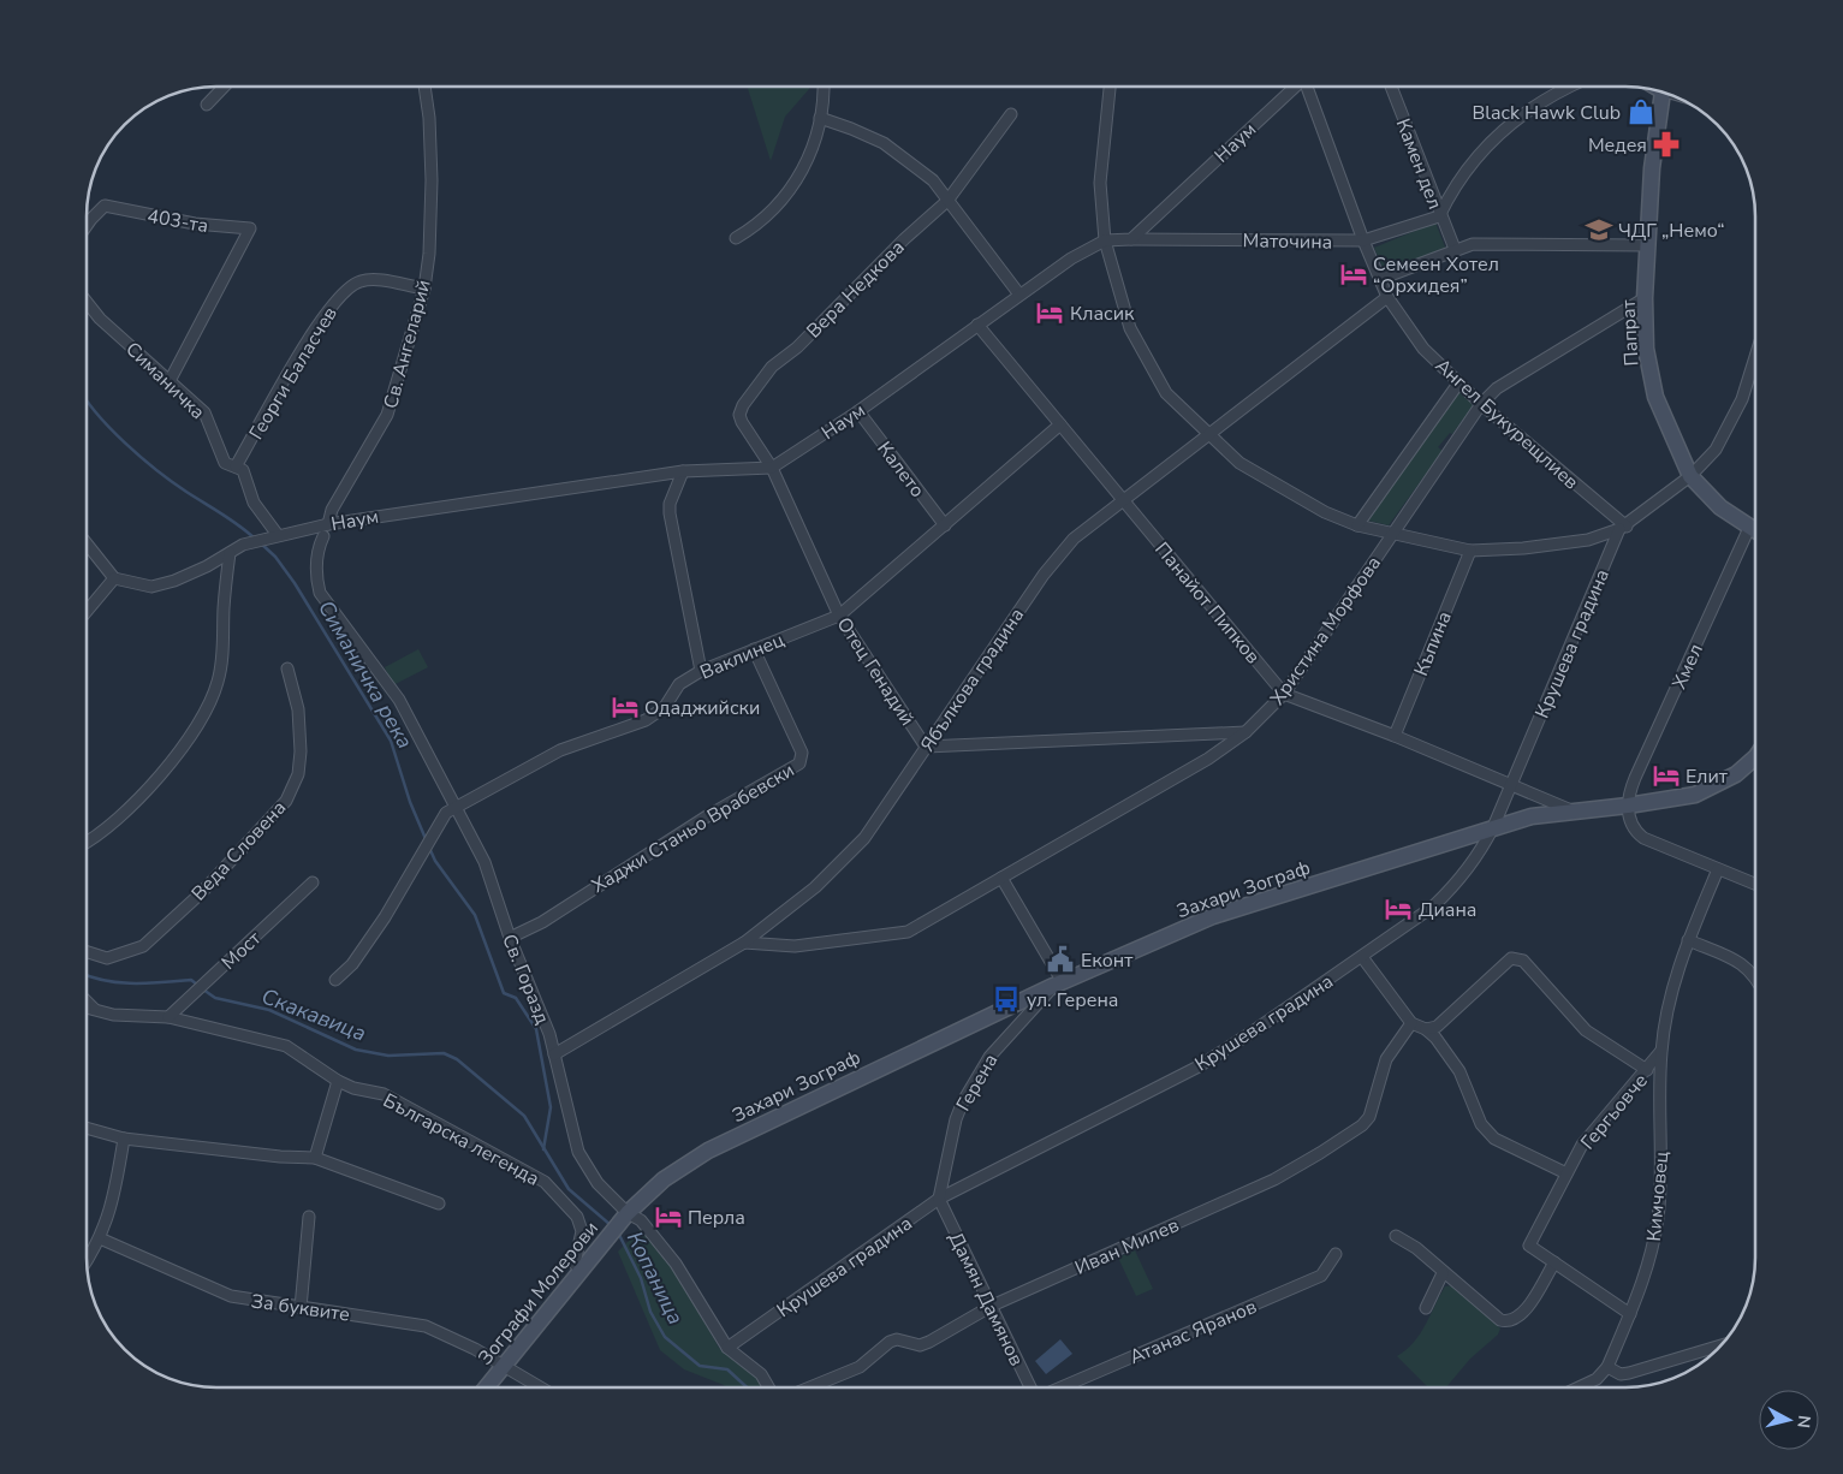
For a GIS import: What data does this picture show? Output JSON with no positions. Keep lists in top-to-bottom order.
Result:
{
  "streets": {
    "street": [
      "Наум",
      "Камен дел",
      "403-та",
      "Маточина",
      "Вера Недкова",
      "Папрат",
      "Св. Ангеларий",
      "Георги Баласчев",
      "Симаничка",
      "Ангел Букурещлиев",
      "Калето",
      "Панайот Пипков",
      "Христина Морфова",
      "Къпина",
      "Крушева градина",
      "Ваклинец",
      "Хмел",
      "Отец Генадий",
      "Ябълкова градина",
      "Хаджи Станьо Врабевски",
      "Веда Словена",
      "Захари Зограф",
      "Мост",
      "Св. Горазд",
      "Герена",
      "Гергьовче",
      "Българска легенда",
      "Кимчовец",
      "Иван Милев",
      "Зографи Молерови",
      "Дамян Дамянов",
      "За буквите",
      "Атанас Яранов"
    ]
  },
  "crossings": [
    ["Наум", "Маточина"],
    ["Наум", "Вера Недкова"],
    ["Наум", "Св. Ангеларий"],
    ["Наум", "Симаничка"],
    ["Наум", "Калето"],
    ["Наум", "Панайот Пипков"],
    ["Наум", "Отец Генадий"],
    ["Камен дел", "Маточина"],
    ["403-та", "Симаничка"],
    ["Маточина", "Ангел Букурещлиев"],
    ["Вера Недкова", "Отец Генадий"],
    ["Папрат", "Христина Морфова"],
    ["Папрат", "Хмел"],
    ["Св. Ангеларий", "Георги Баласчев"],
    ["Георги Баласчев", "Симаничка"],
    ["Ангел Букурещлиев", "Христина Морфова"],
    ["Ангел Букурещлиев", "Крушева градина"],
    ["Ангел Букурещлиев", "Ябълкова градина"],
    ["Калето", "Ваклинец"],
    ["Панайот Пипков", "Христина Морфова"],
    ["Панайот Пипков", "Къпина"],
    ["Панайот Пипков", "Крушева градина"],
    ["Панайот Пипков", "Ваклинец"],
    ["Панайот Пипков", "Ябълкова градина"],
    ["Панайот Пипков", "Захари Зограф"],
    ["Христина Морфова", "Отец Генадий"],
    ["Христина Морфова", "Ябълкова градина"],
    ["Крушева градина", "Захари Зограф"],
    ["Крушева градина", "Св. Горазд"],
    ["Крушева градина", "Герена"],
    ["Крушева градина", "Дамян Дамянов"],
    ["Ваклинец", "Отец Генадий"],
    ["Ваклинец", "Хаджи Станьо Врабевски"],
    ["Ваклинец", "Св. Горазд"],
    ["Хмел", "Захари Зограф"],
    ["Отец Генадий", "Ябълкова градина"],
    ["Ябълкова градина", "Св. Горазд"],
    ["Хаджи Станьо Врабевски", "Св. Горазд"],
    ["Захари Зограф", "Св. Горазд"],
    ["Захари Зограф", "Герена"],
    ["Захари Зограф", "Зографи Молерови"],
    ["Мост", "Българска легенда"],
    ["Св. Горазд", "Зографи Молерови"],
    ["Герена", "Дамян Дамянов"],
    ["Гергьовче", "Кимчовец"],
    ["Българска легенда", "Зографи Молерови"],
    ["Иван Милев", "Дамян Дамянов"],
    ["Зографи Молерови", "За буквите"]
  ],
  "water": ["Симаничка река", "Скакавица", "Копаница"],
  "places": {
    "shop": ["Black Hawk Club"],
    "pharmacy": ["Медея"],
    "school or university": ["ЧДГ „Немо“"],
    "hotel": [
      "Семеен Хотел “Орхидея”",
      "Класик",
      "Одаджийски",
      "Елит",
      "Диана",
      "Перла"
    ],
    "public building": ["Еконт"],
    "bus stop": ["ул. Герена"]
  },
  "north": "right"
}
